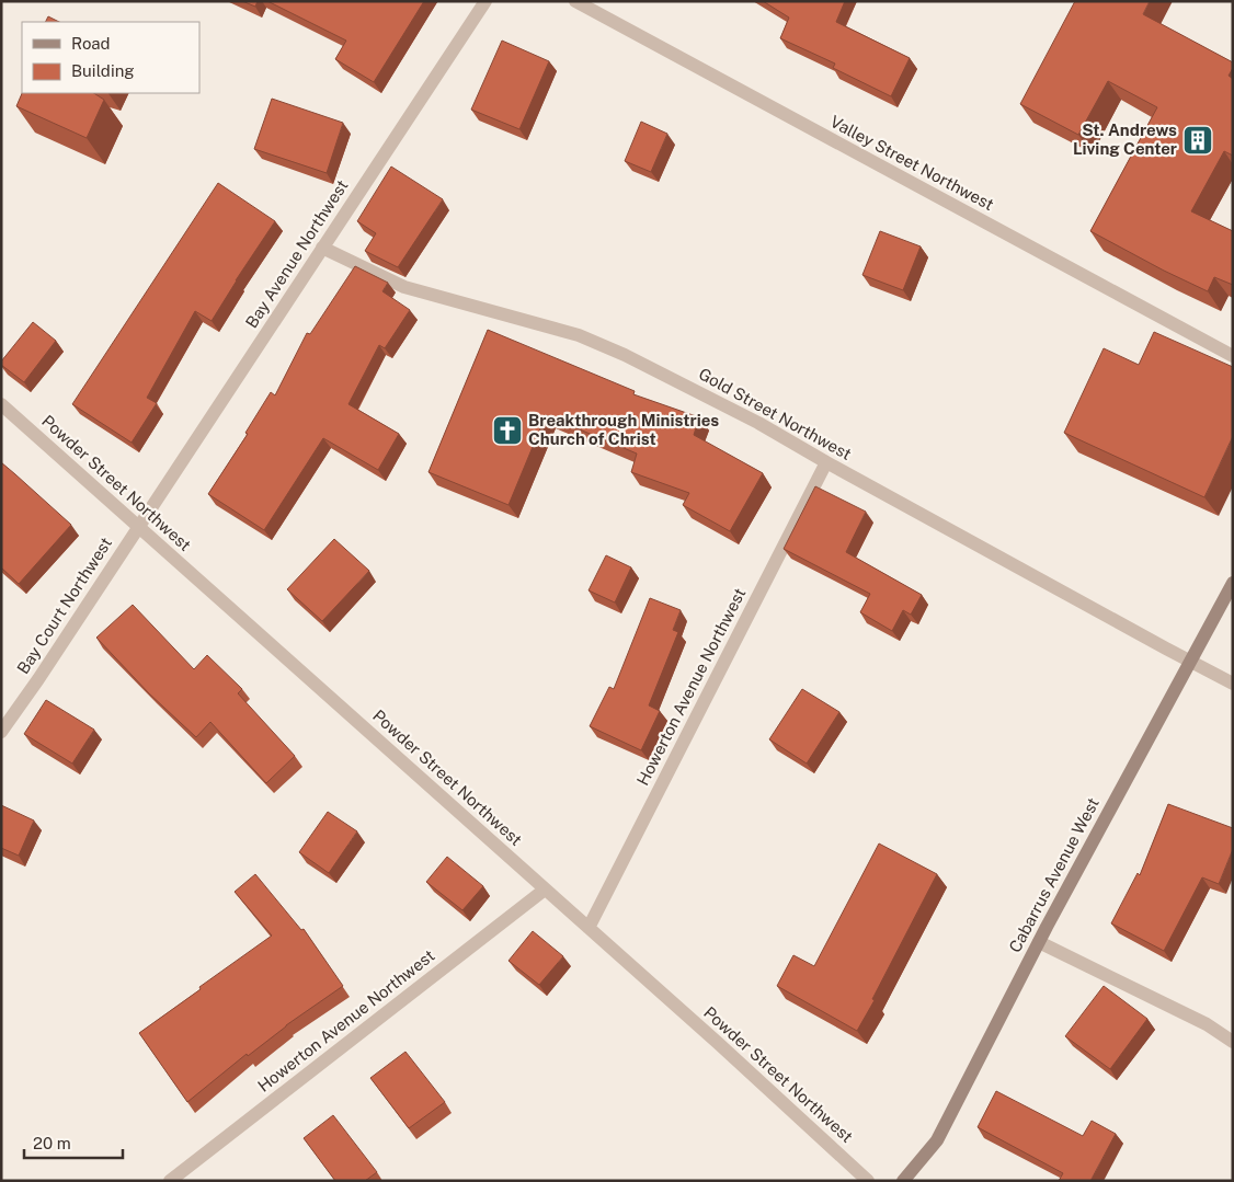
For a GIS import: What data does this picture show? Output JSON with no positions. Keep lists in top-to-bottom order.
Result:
{
  "streets": {
    "main road": ["Cabarrus Avenue West"],
    "street": [
      "Valley Street Northwest",
      "Bay Avenue Northwest",
      "Gold Street Northwest",
      "Powder Street Northwest",
      "Bay Court Northwest",
      "Howerton Avenue Northwest"
    ]
  },
  "crossings": [
    ["Bay Avenue Northwest", "Gold Street Northwest"],
    ["Bay Avenue Northwest", "Powder Street Northwest"],
    ["Bay Avenue Northwest", "Bay Court Northwest"],
    ["Gold Street Northwest", "Howerton Avenue Northwest"],
    ["Gold Street Northwest", "Cabarrus Avenue West"],
    ["Powder Street Northwest", "Bay Court Northwest"],
    ["Powder Street Northwest", "Howerton Avenue Northwest"]
  ],
  "places": {
    "building": ["St. Andrews Living Center"],
    "church": ["Breakthrough Ministries Church of Christ"]
  },
  "legend": ["Road", "Building"],
  "scale_bar": "20 m"
}
